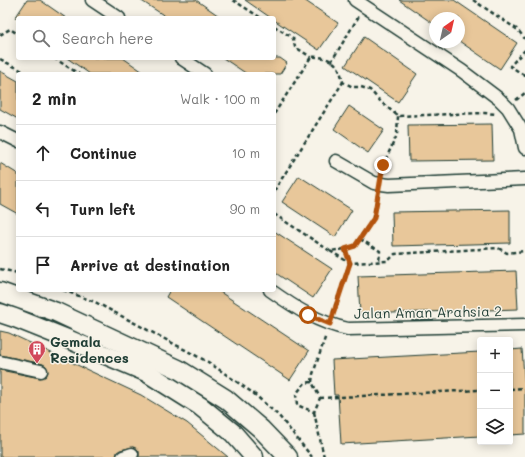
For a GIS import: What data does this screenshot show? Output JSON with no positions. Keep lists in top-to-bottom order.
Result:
{
  "streets": {
    "street": ["Jalan Aman Arahsia 2"]
  },
  "places": {
    "building": ["Gemala Residences"]
  },
  "north": "top right",
  "page": {
    "search": "Search here",
    "heading": ["2 min", "Walk · 100 m"],
    "list": [
      ["Continue", "10 m"],
      ["Turn left", "90 m"],
      "Arrive at destination"
    ],
    "map_buttons": ["+", "−"]
  }
}
